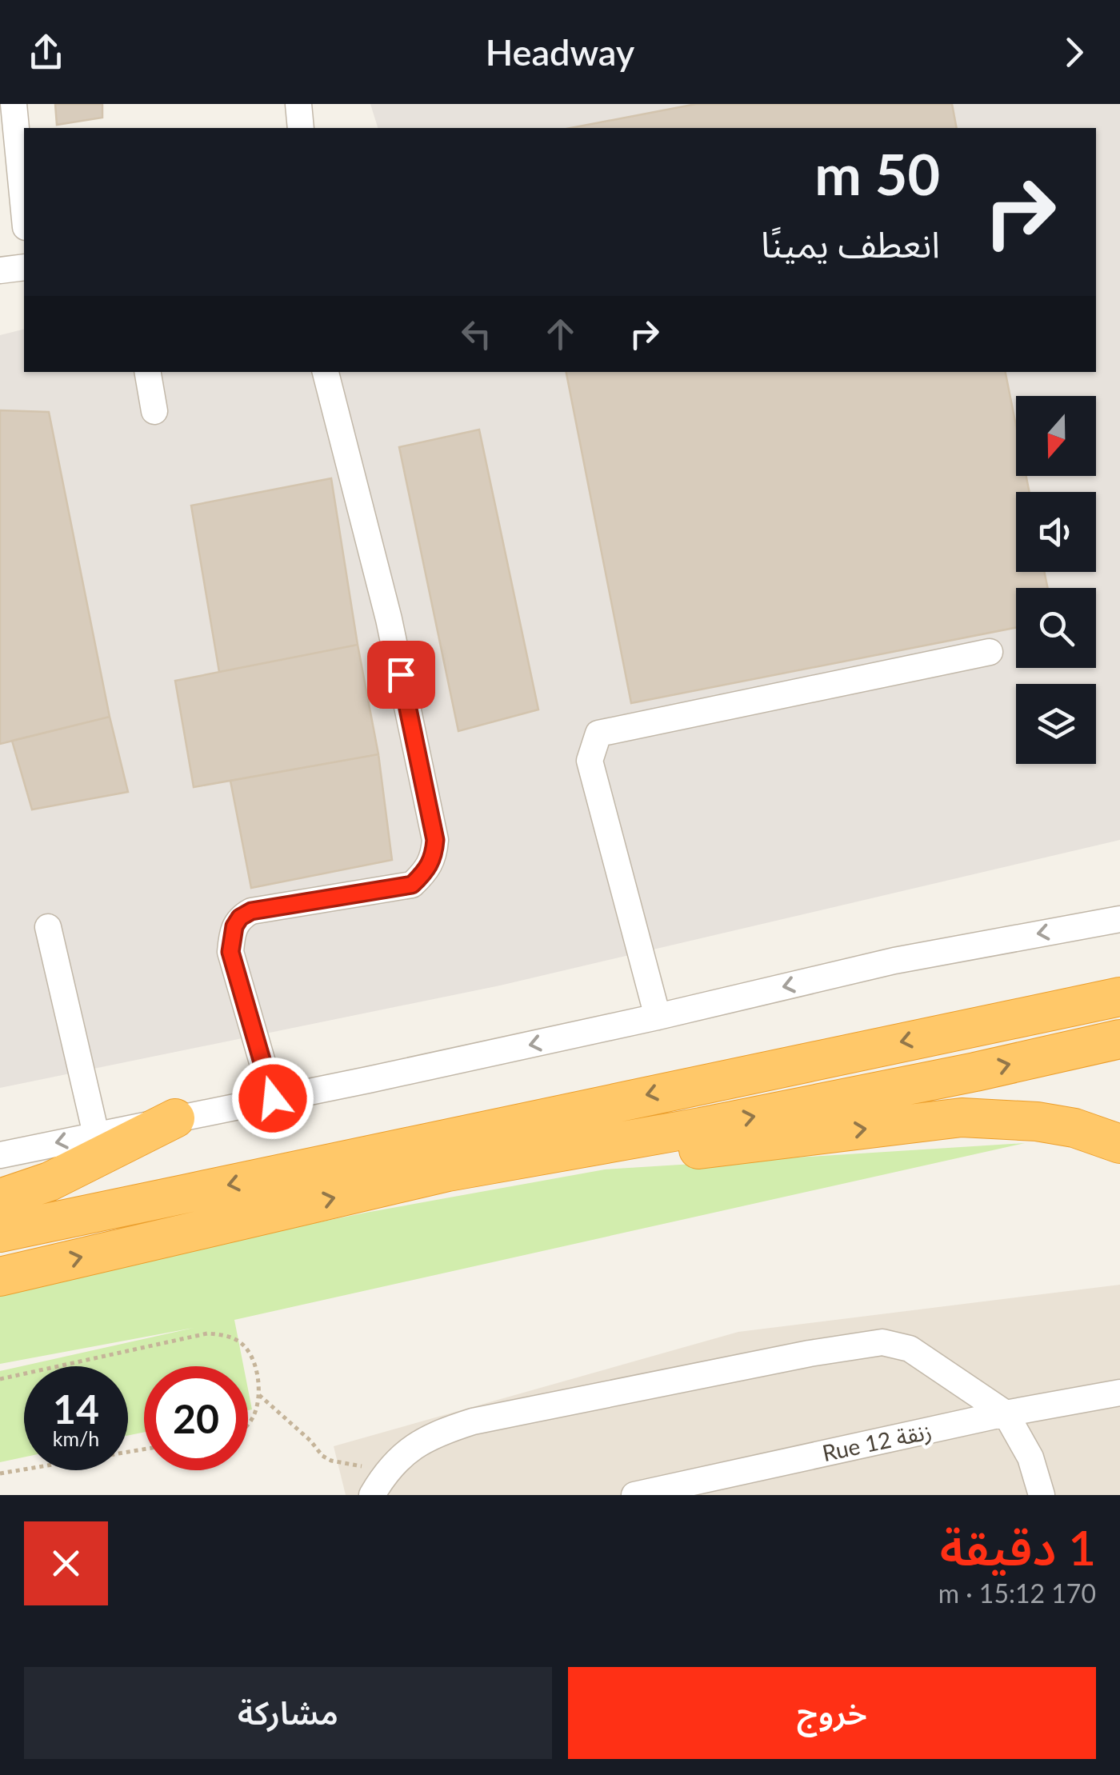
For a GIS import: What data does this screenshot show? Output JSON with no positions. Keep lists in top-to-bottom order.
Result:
{
  "streets": {
    "street": ["Rue 12 زنقة"]
  },
  "north": "bottom",
  "page": {
    "header": "Headway",
    "turn": ["50 m", "انعطف يمينًا"],
    "speed": "14 km/h",
    "limit": "20",
    "heading": ["1 دقيقة", "170 m · 15:12"],
    "buttons": ["خروج", "مشاركة"]
  }
}
